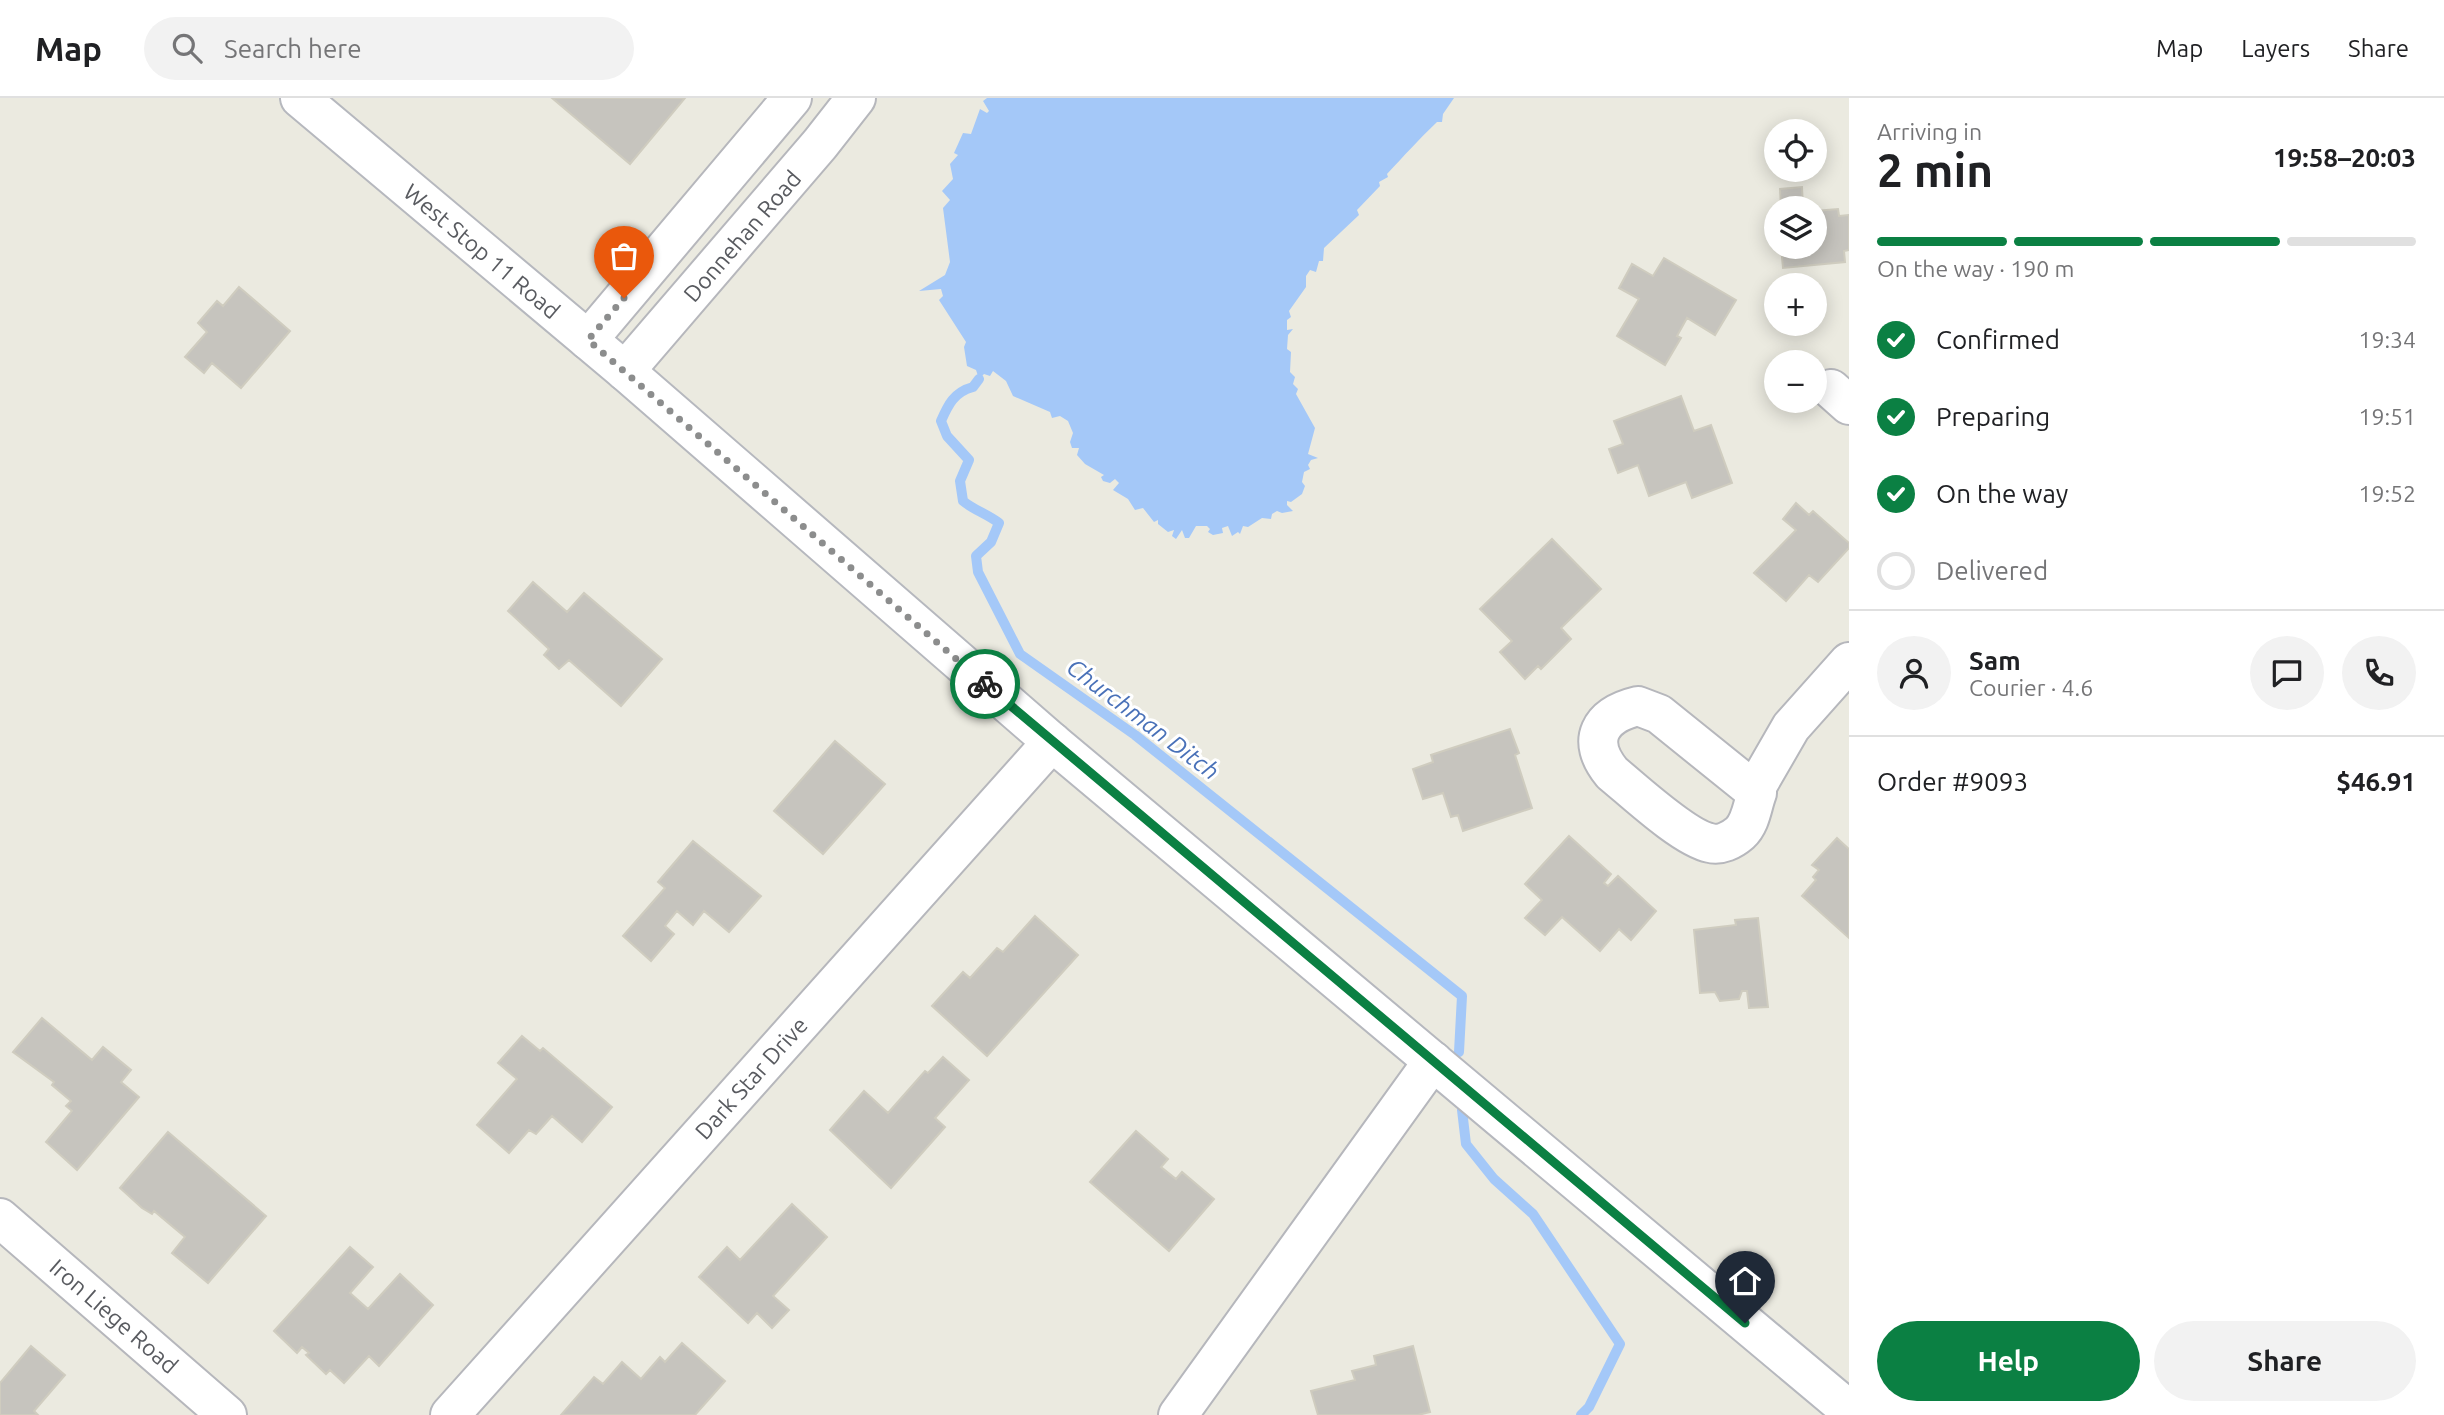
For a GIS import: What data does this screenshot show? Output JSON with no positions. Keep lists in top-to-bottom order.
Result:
{
  "streets": {
    "street": [
      "Donnehan Road",
      "West Stop 11 Road",
      "Dark Star Drive",
      "Iron Liege Road"
    ]
  },
  "crossings": [
    ["Donnehan Road", "West Stop 11 Road"],
    ["West Stop 11 Road", "Dark Star Drive"]
  ],
  "water": ["Churchman Ditch"],
  "page": {
    "header": "Map",
    "search": "Search here",
    "nav": ["Map", "Layers", "Share"],
    "heading": ["2 min", "Arriving in", "19:58–20:03"],
    "panel": [
      "Sam",
      "Courier · 4.6",
      "Order #9093",
      "$46.91"
    ],
    "map_buttons": ["+", "−"],
    "bar": "On the way · 190 m",
    "list": [
      ["Confirmed", "19:34"],
      ["Preparing", "19:51"],
      ["On the way", "19:52"],
      "Delivered"
    ],
    "buttons": ["Help", "Share"]
  }
}
